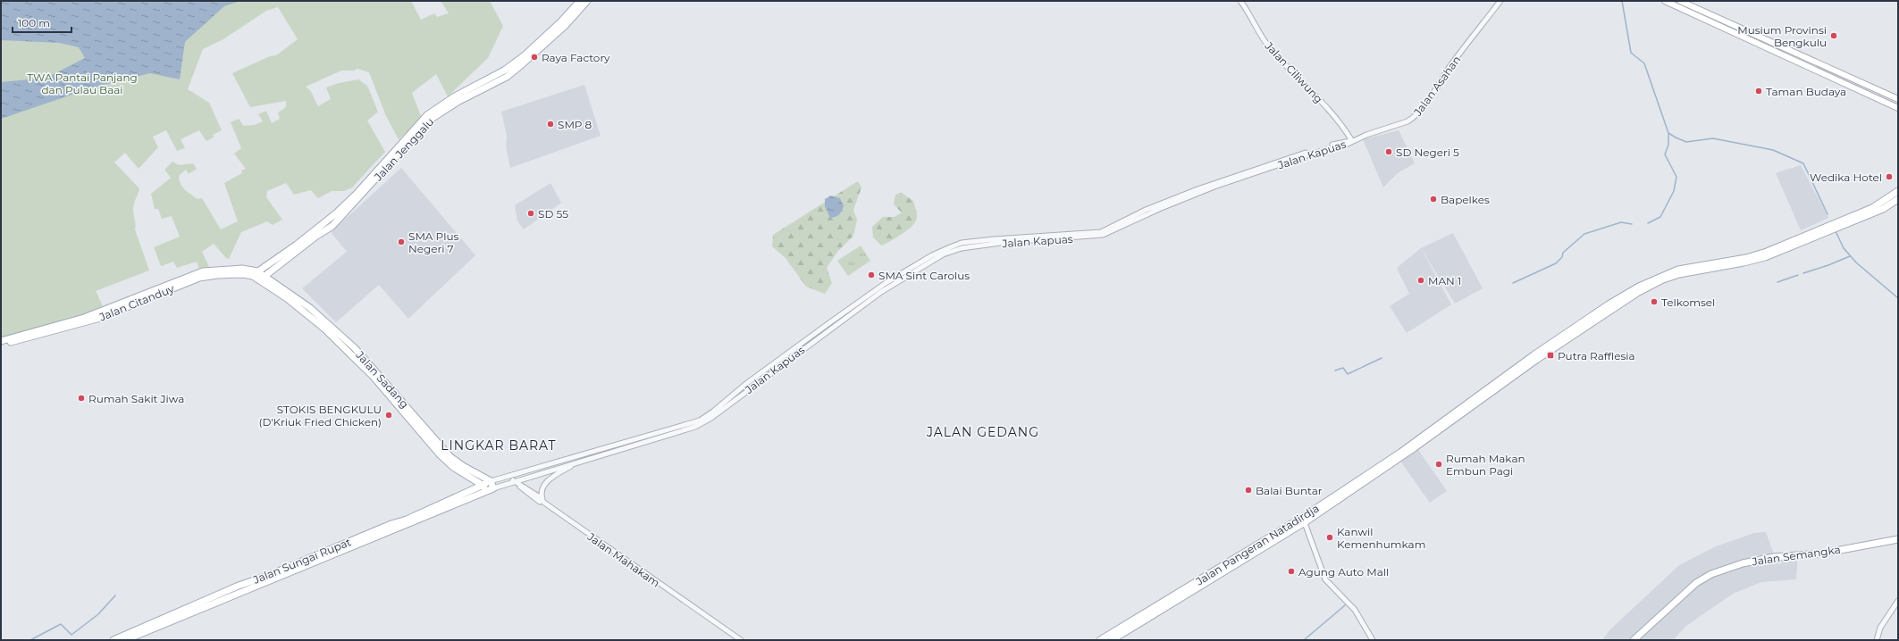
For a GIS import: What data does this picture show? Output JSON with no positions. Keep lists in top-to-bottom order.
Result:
{
  "streets": {
    "main road": [
      "Jalan Jenggalu",
      "Jalan Citanduy",
      "Jalan Sadang",
      "Jalan Pangeran Natadirdja",
      "Jalan Semangka",
      "Jalan Sungai Rupat"
    ],
    "street": [
      "Jalan Ciliwung",
      "Jalan Asahan",
      "Jalan Kapuas",
      "Jalan Mahakam"
    ]
  },
  "crossings": [
    ["Jalan Ciliwung", "Jalan Asahan"],
    ["Jalan Ciliwung", "Jalan Kapuas"],
    ["Jalan Asahan", "Jalan Kapuas"],
    ["Jalan Jenggalu", "Jalan Citanduy"],
    ["Jalan Jenggalu", "Jalan Sadang"],
    ["Jalan Kapuas", "Jalan Sadang"],
    ["Jalan Kapuas", "Jalan Mahakam"],
    ["Jalan Kapuas", "Jalan Sungai Rupat"],
    ["Jalan Citanduy", "Jalan Sadang"],
    ["Jalan Citanduy", "Jalan Sungai Rupat"],
    ["Jalan Sadang", "Jalan Sungai Rupat"]
  ],
  "districts": ["JALAN GEDANG", "LINGKAR BARAT"],
  "parks": ["TWA Pantai Panjang dan Pulau Baai"],
  "places": {
    "other": [
      "Musium Provinsi Bengkulu",
      "Raya Factory",
      "Taman Budaya",
      "SMP 8",
      "SD Negeri 5",
      "Wedika Hotel",
      "Bapelkes",
      "SD 55",
      "SMA Plus Negeri 7",
      "SMA Sint Carolus",
      "MAN 1",
      "Telkomsel",
      "Rumah Sakit Jiwa",
      "STOKIS BENGKULU (D'Kriuk Fried Chicken)",
      "Rumah Makan Embun Pagi",
      "Balai Buntar",
      "Kanwil Kemenhumkam",
      "Agung Auto Mall"
    ],
    "transit": ["Putra Rafflesia"]
  },
  "scale_bar": "100 m"
}
